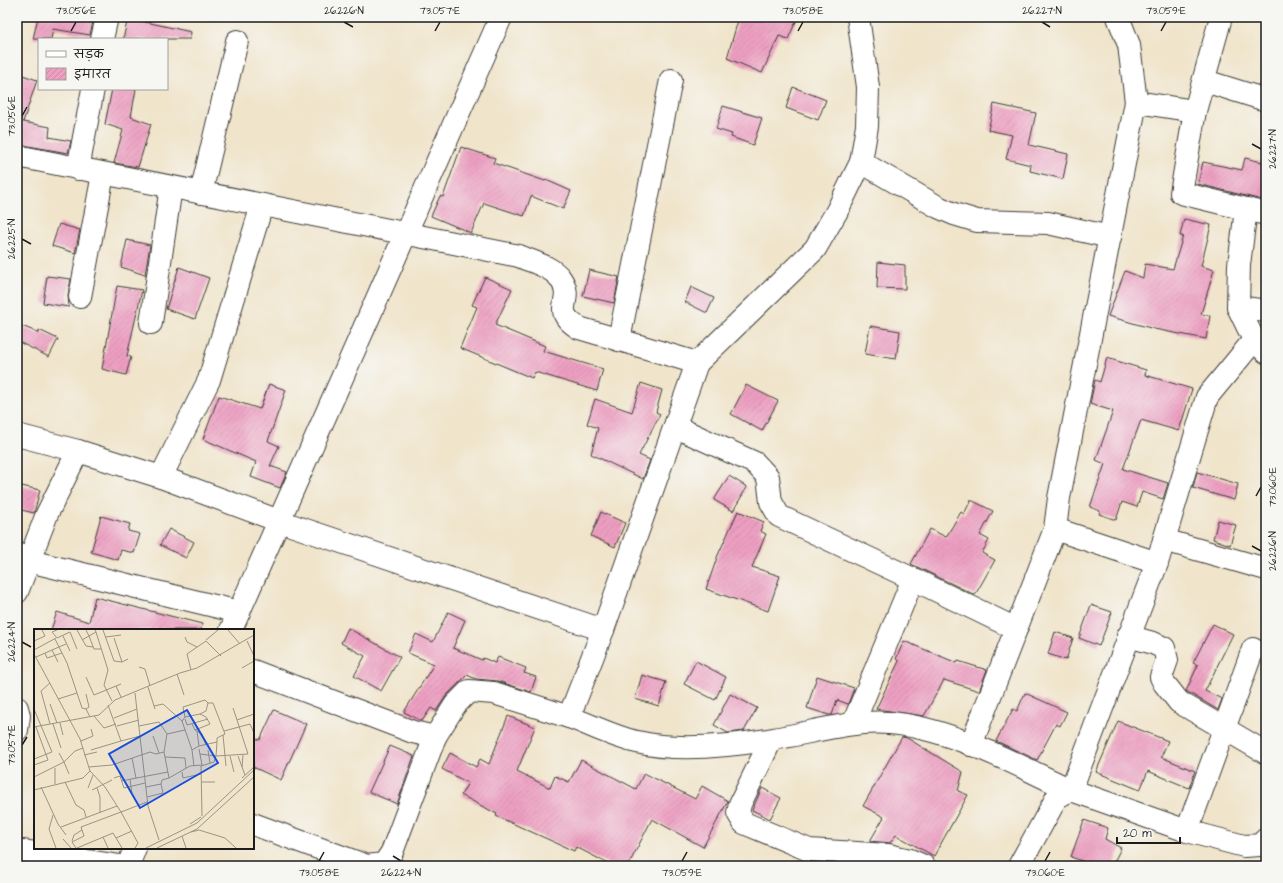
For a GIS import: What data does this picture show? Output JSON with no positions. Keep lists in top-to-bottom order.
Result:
{
  "legend": ["सड़क", "इमारत"],
  "scale_bar": "20 m",
  "coordinates": [
    "73.056°E",
    "26.226°N",
    "73.057°E",
    "73.058°E",
    "26.227°N",
    "73.059°E",
    "26.225°N",
    "73.060°E",
    "26.224°N"
  ]
}
